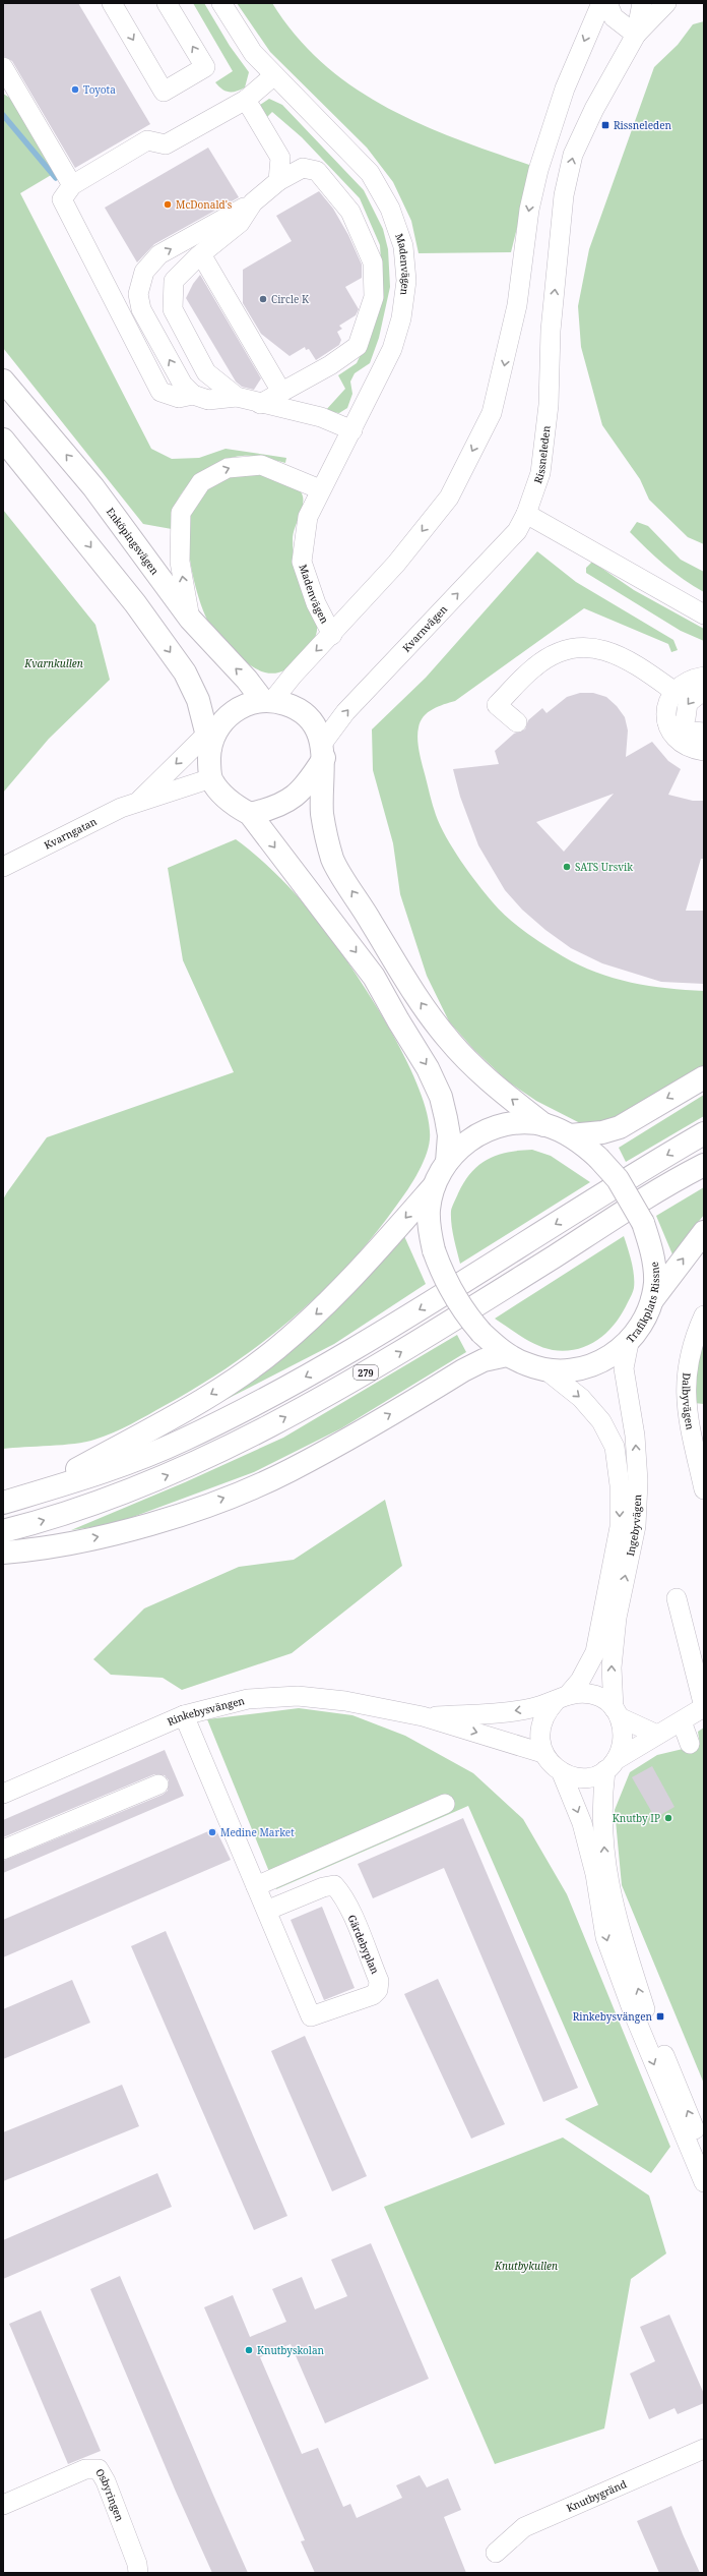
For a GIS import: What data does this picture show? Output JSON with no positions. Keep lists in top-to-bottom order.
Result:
{
  "streets": {
    "main road": ["Enköpingsvägen", "Trafikplats Rissne", "279"],
    "street": [
      "Madenvägen",
      "Rissneleden",
      "Kvarnvägen",
      "Kvarngatan",
      "Dalbyvägen",
      "Ingebyvägen",
      "Rinkebysvängen",
      "Gärdebyplan",
      "Knutbygränd",
      "Osbyringen"
    ]
  },
  "crossings": [
    ["Rissneleden", "Kvarnvägen"],
    ["Enköpingsvägen", "Kvarnvägen"],
    ["Enköpingsvägen", "Kvarngatan"],
    ["Kvarnvägen", "Kvarngatan"],
    ["Trafikplats Rissne", "Ingebyvägen"],
    ["Ingebyvägen", "Rinkebysvängen"],
    ["Rinkebysvängen", "Gärdebyplan"]
  ],
  "parks": ["Kvarnkullen", "Knutbykullen"],
  "places": {
    "other": [
      "Toyota",
      "McDonald's",
      "Circle K",
      "SATS Ursvik",
      "Knutby IP",
      "Medine Market",
      "Knutbyskolan"
    ],
    "transit": ["Rissneleden", "Rinkebysvängen"]
  }
}
